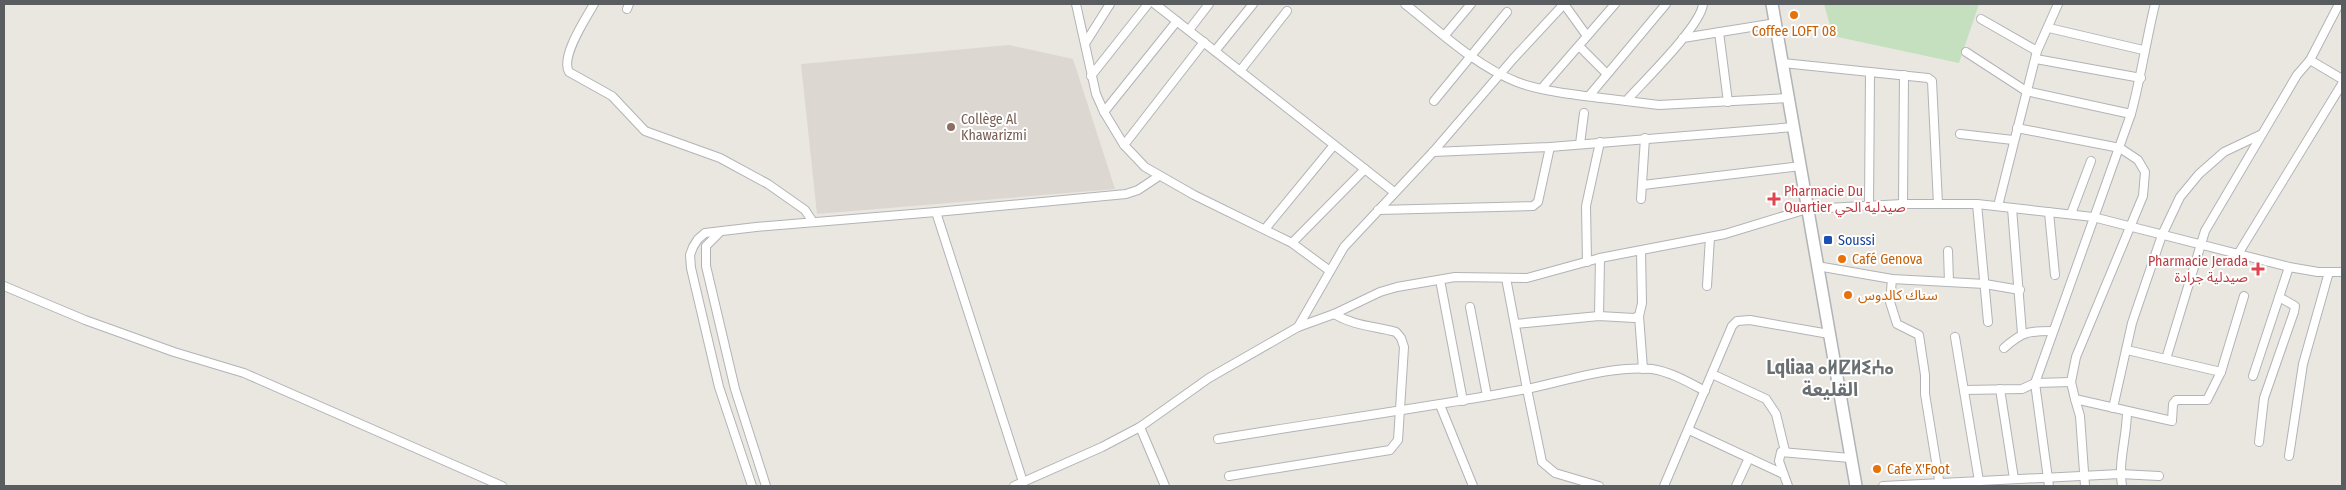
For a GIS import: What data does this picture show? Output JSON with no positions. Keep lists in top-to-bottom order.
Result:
{
  "districts": ["Lqliaa ⴰⵍⵇⵍⵉⵄⴰ القليعة"],
  "places": {
    "other": [
      "Coffee LOFT 08",
      "Collège Al Khawarizmi",
      "Café Genova",
      "سناك كالدوس",
      "Cafe X'Foot"
    ],
    "health": ["Pharmacie Du Quartier صيدلية الحي", "Pharmacie Jerada صيدلية جرادة"],
    "transit": ["Soussi"]
  }
}
